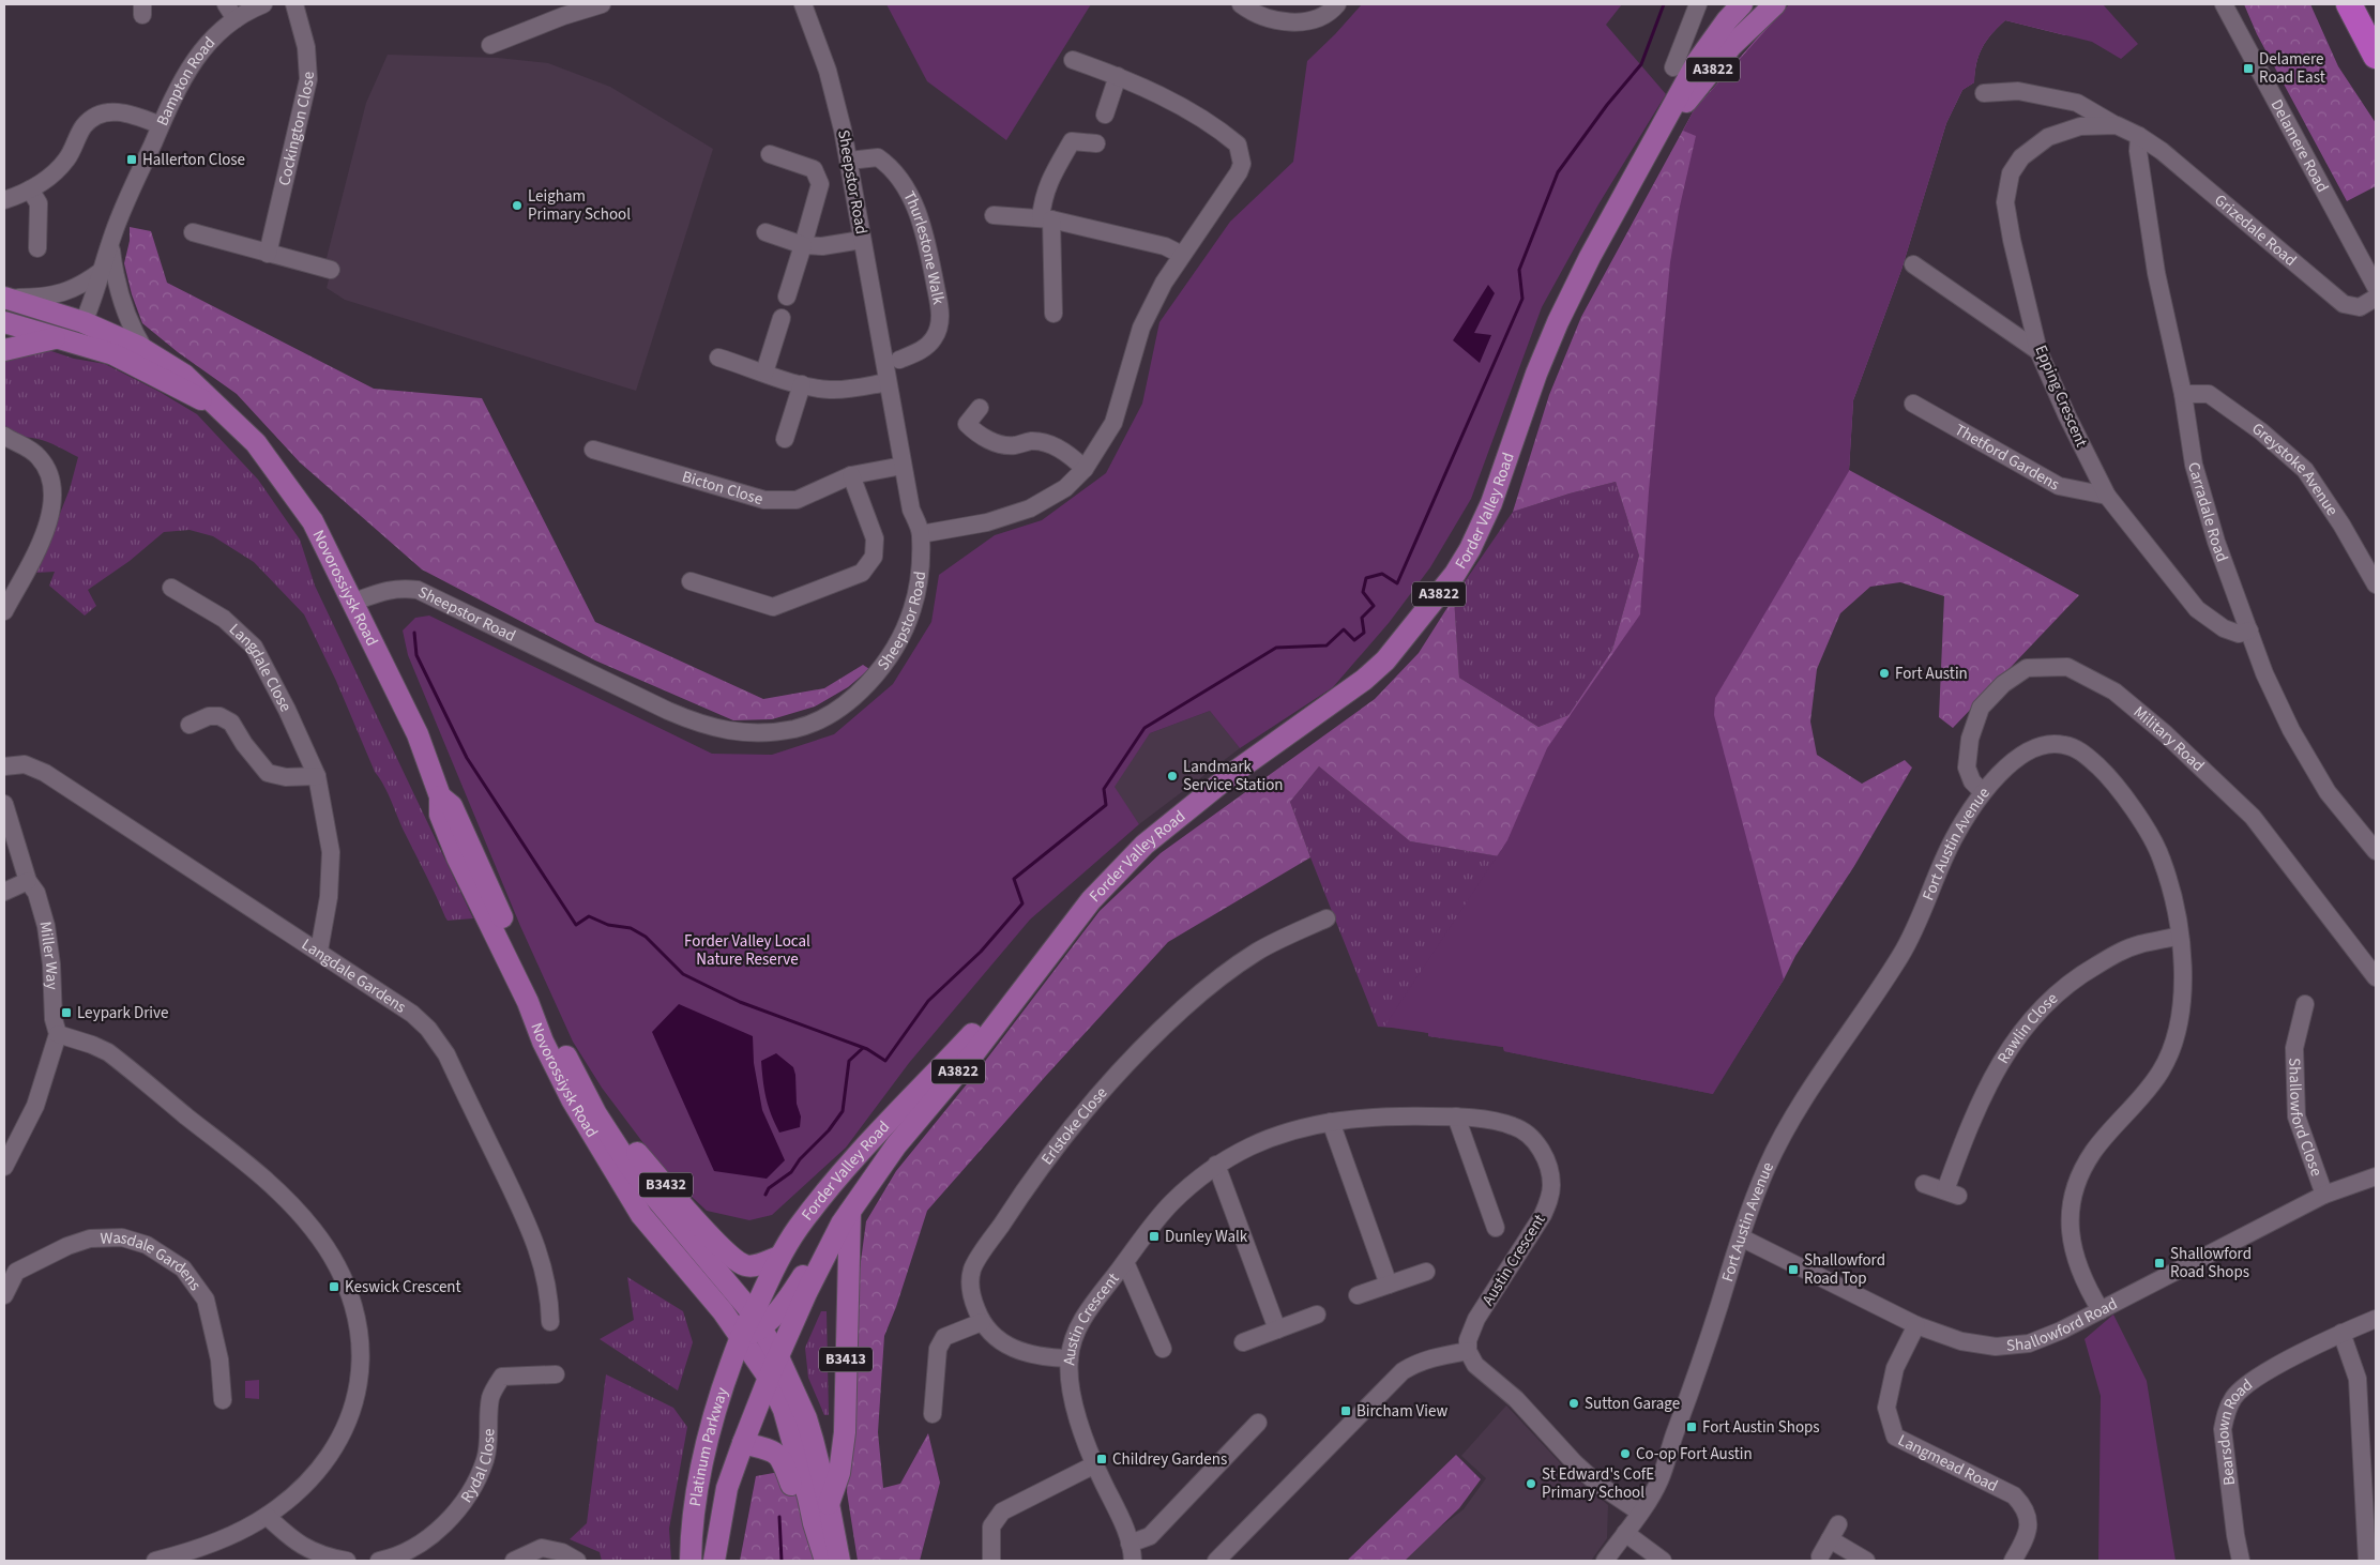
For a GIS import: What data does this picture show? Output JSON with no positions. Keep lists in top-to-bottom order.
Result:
{
  "streets": {
    "main road": [
      "A3822",
      "Forder Valley Road",
      "Novorossiysk Road",
      "B3432",
      "B3413",
      "Platinum Parkway"
    ],
    "street": [
      "Bampton Road",
      "Cockington Close",
      "Delamere Road",
      "Sheepstor Road",
      "Grizedale Road",
      "Thurlestone Walk",
      "Epping Crescent",
      "Thetford Gardens",
      "Greystoke Avenue",
      "Bicton Close",
      "Carradale Road",
      "Langdale Close",
      "Military Road",
      "Fort Austin Avenue",
      "Miller Way",
      "Langdale Gardens",
      "Rawlin Close",
      "Shallowford Close",
      "Erlstoke Close",
      "Austin Crescent",
      "Wasdale Gardens",
      "Shallowford Road",
      "Bearsdown Road",
      "Rydal Close",
      "Langmead Road"
    ]
  },
  "crossings": [
    ["Bampton Road", "Novorossiysk Road"],
    ["Sheepstor Road", "Thurlestone Walk"],
    ["Sheepstor Road", "Bicton Close"],
    ["Sheepstor Road", "Novorossiysk Road"],
    ["Grizedale Road", "Epping Crescent"],
    ["Grizedale Road", "Carradale Road"],
    ["Epping Crescent", "Thetford Gardens"],
    ["Epping Crescent", "Carradale Road"],
    ["Greystoke Avenue", "Carradale Road"],
    ["Forder Valley Road", "Novorossiysk Road"],
    ["Forder Valley Road", "B3432"],
    ["Forder Valley Road", "B3413"],
    ["Forder Valley Road", "Platinum Parkway"],
    ["Novorossiysk Road", "B3432"],
    ["Novorossiysk Road", "Platinum Parkway"],
    ["Langdale Close", "Langdale Gardens"],
    ["Military Road", "Fort Austin Avenue"],
    ["Fort Austin Avenue", "Rawlin Close"],
    ["Fort Austin Avenue", "Shallowford Road"],
    ["Shallowford Close", "Shallowford Road"],
    ["Erlstoke Close", "Austin Crescent"],
    ["Shallowford Road", "Langmead Road"]
  ],
  "parks": ["Forder Valley Local Nature Reserve"],
  "places": {
    "transit": [
      "Delamere Road East",
      "Hallerton Close",
      "Leypark Drive",
      "Dunley Walk",
      "Shallowford Road Shops",
      "Shallowford Road Top",
      "Keswick Crescent",
      "Bircham View",
      "Fort Austin Shops",
      "Childrey Gardens"
    ],
    "other": [
      "Leigham Primary School",
      "Fort Austin",
      "Landmark Service Station",
      "Sutton Garage",
      "Co-op Fort Austin",
      "St Edward's CofE Primary School"
    ]
  }
}
